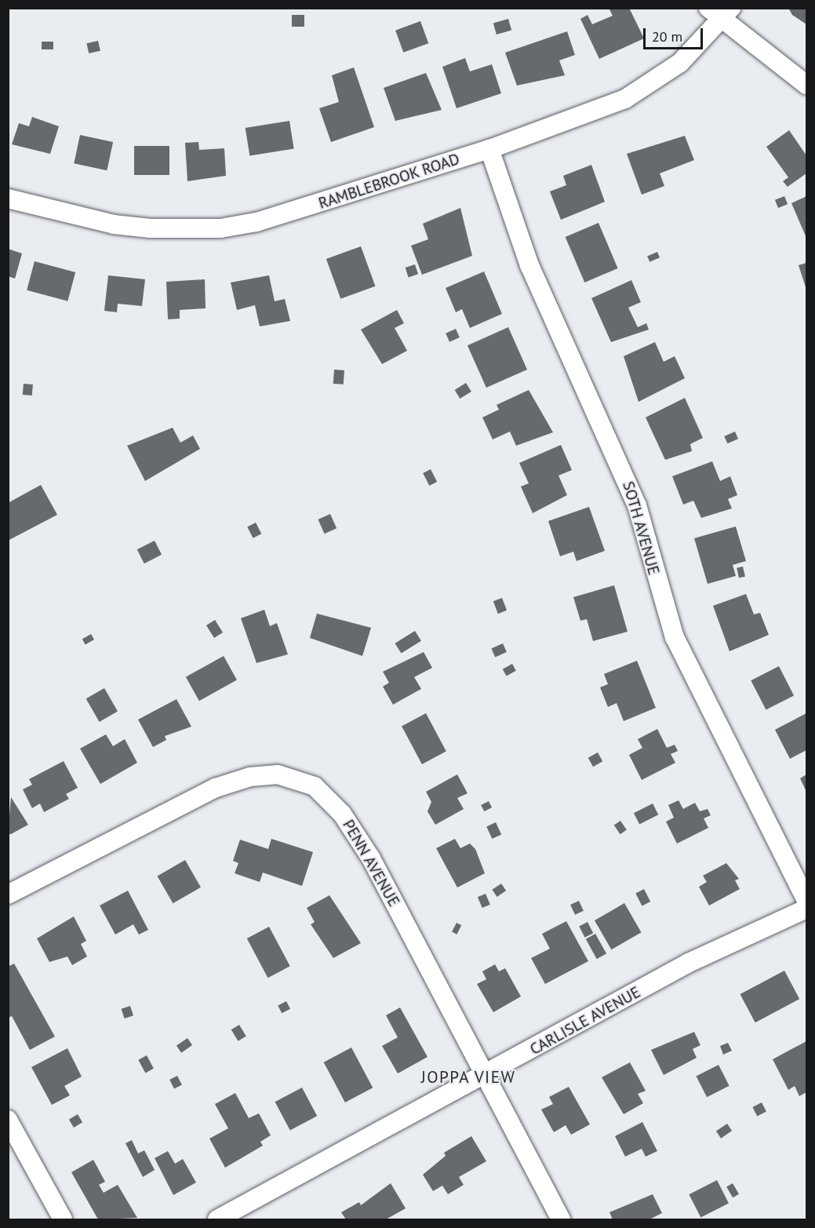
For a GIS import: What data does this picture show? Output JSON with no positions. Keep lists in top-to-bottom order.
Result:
{
  "streets": {
    "street": [
      "RAMBLEBROOK ROAD",
      "SOTH AVENUE",
      "PENN AVENUE",
      "CARLISLE AVENUE"
    ]
  },
  "crossings": [
    ["RAMBLEBROOK ROAD", "SOTH AVENUE"],
    ["PENN AVENUE", "CARLISLE AVENUE"]
  ],
  "districts": ["JOPPA VIEW"],
  "scale_bar": "20 m"
}
